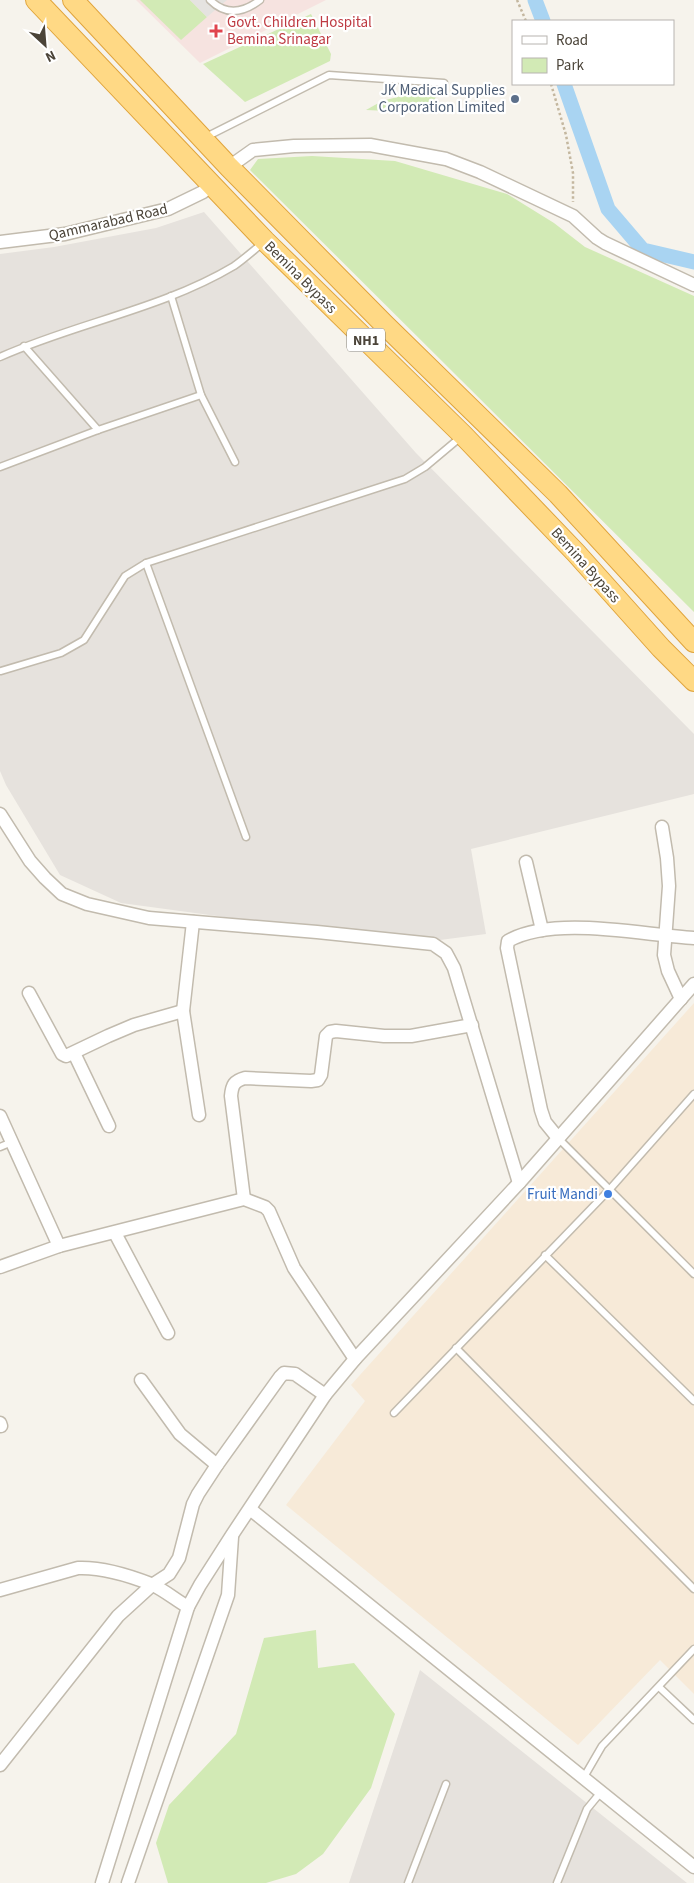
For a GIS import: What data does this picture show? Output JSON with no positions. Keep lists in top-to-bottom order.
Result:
{
  "streets": {
    "highway": ["Bemina Bypass", "NH1"],
    "street": ["Qammarabad Road"]
  },
  "crossings": [
    ["Qammarabad Road", "Bemina Bypass"]
  ],
  "places": {
    "health": ["Govt. Children Hospital Bemina Srinagar"],
    "other": ["JK Medical Supplies Corporation Limited", "Fruit Mandi"]
  },
  "legend": ["Road", "Park"],
  "north": "bottom right"
}
